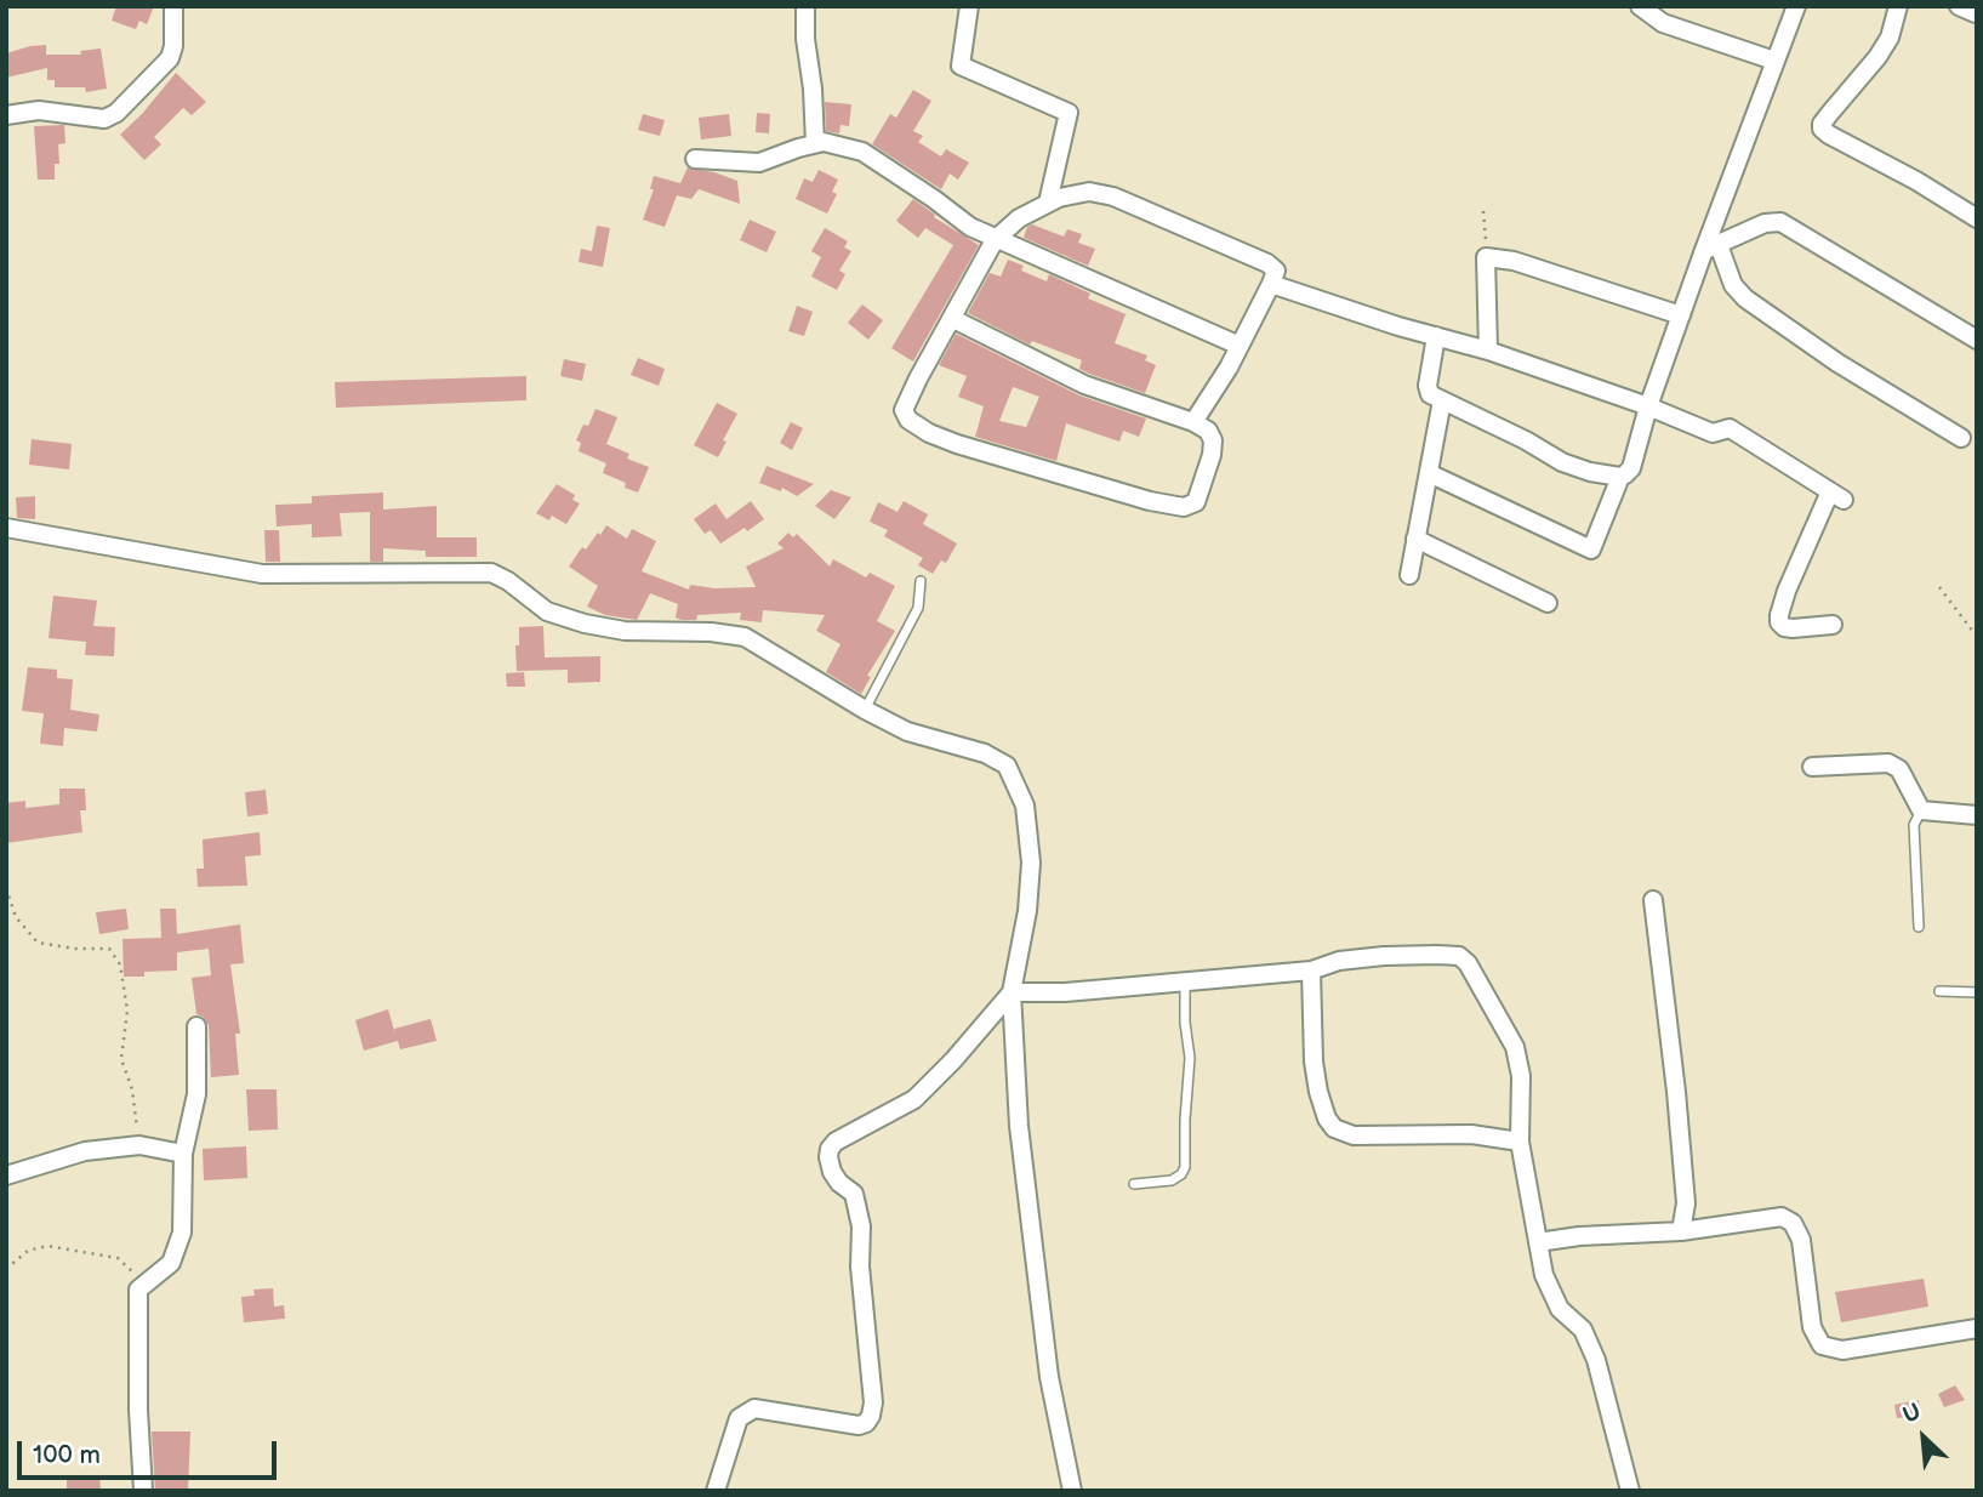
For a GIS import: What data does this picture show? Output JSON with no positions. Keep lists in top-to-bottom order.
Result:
{
  "scale_bar": "100 m",
  "north": "top left"
}
